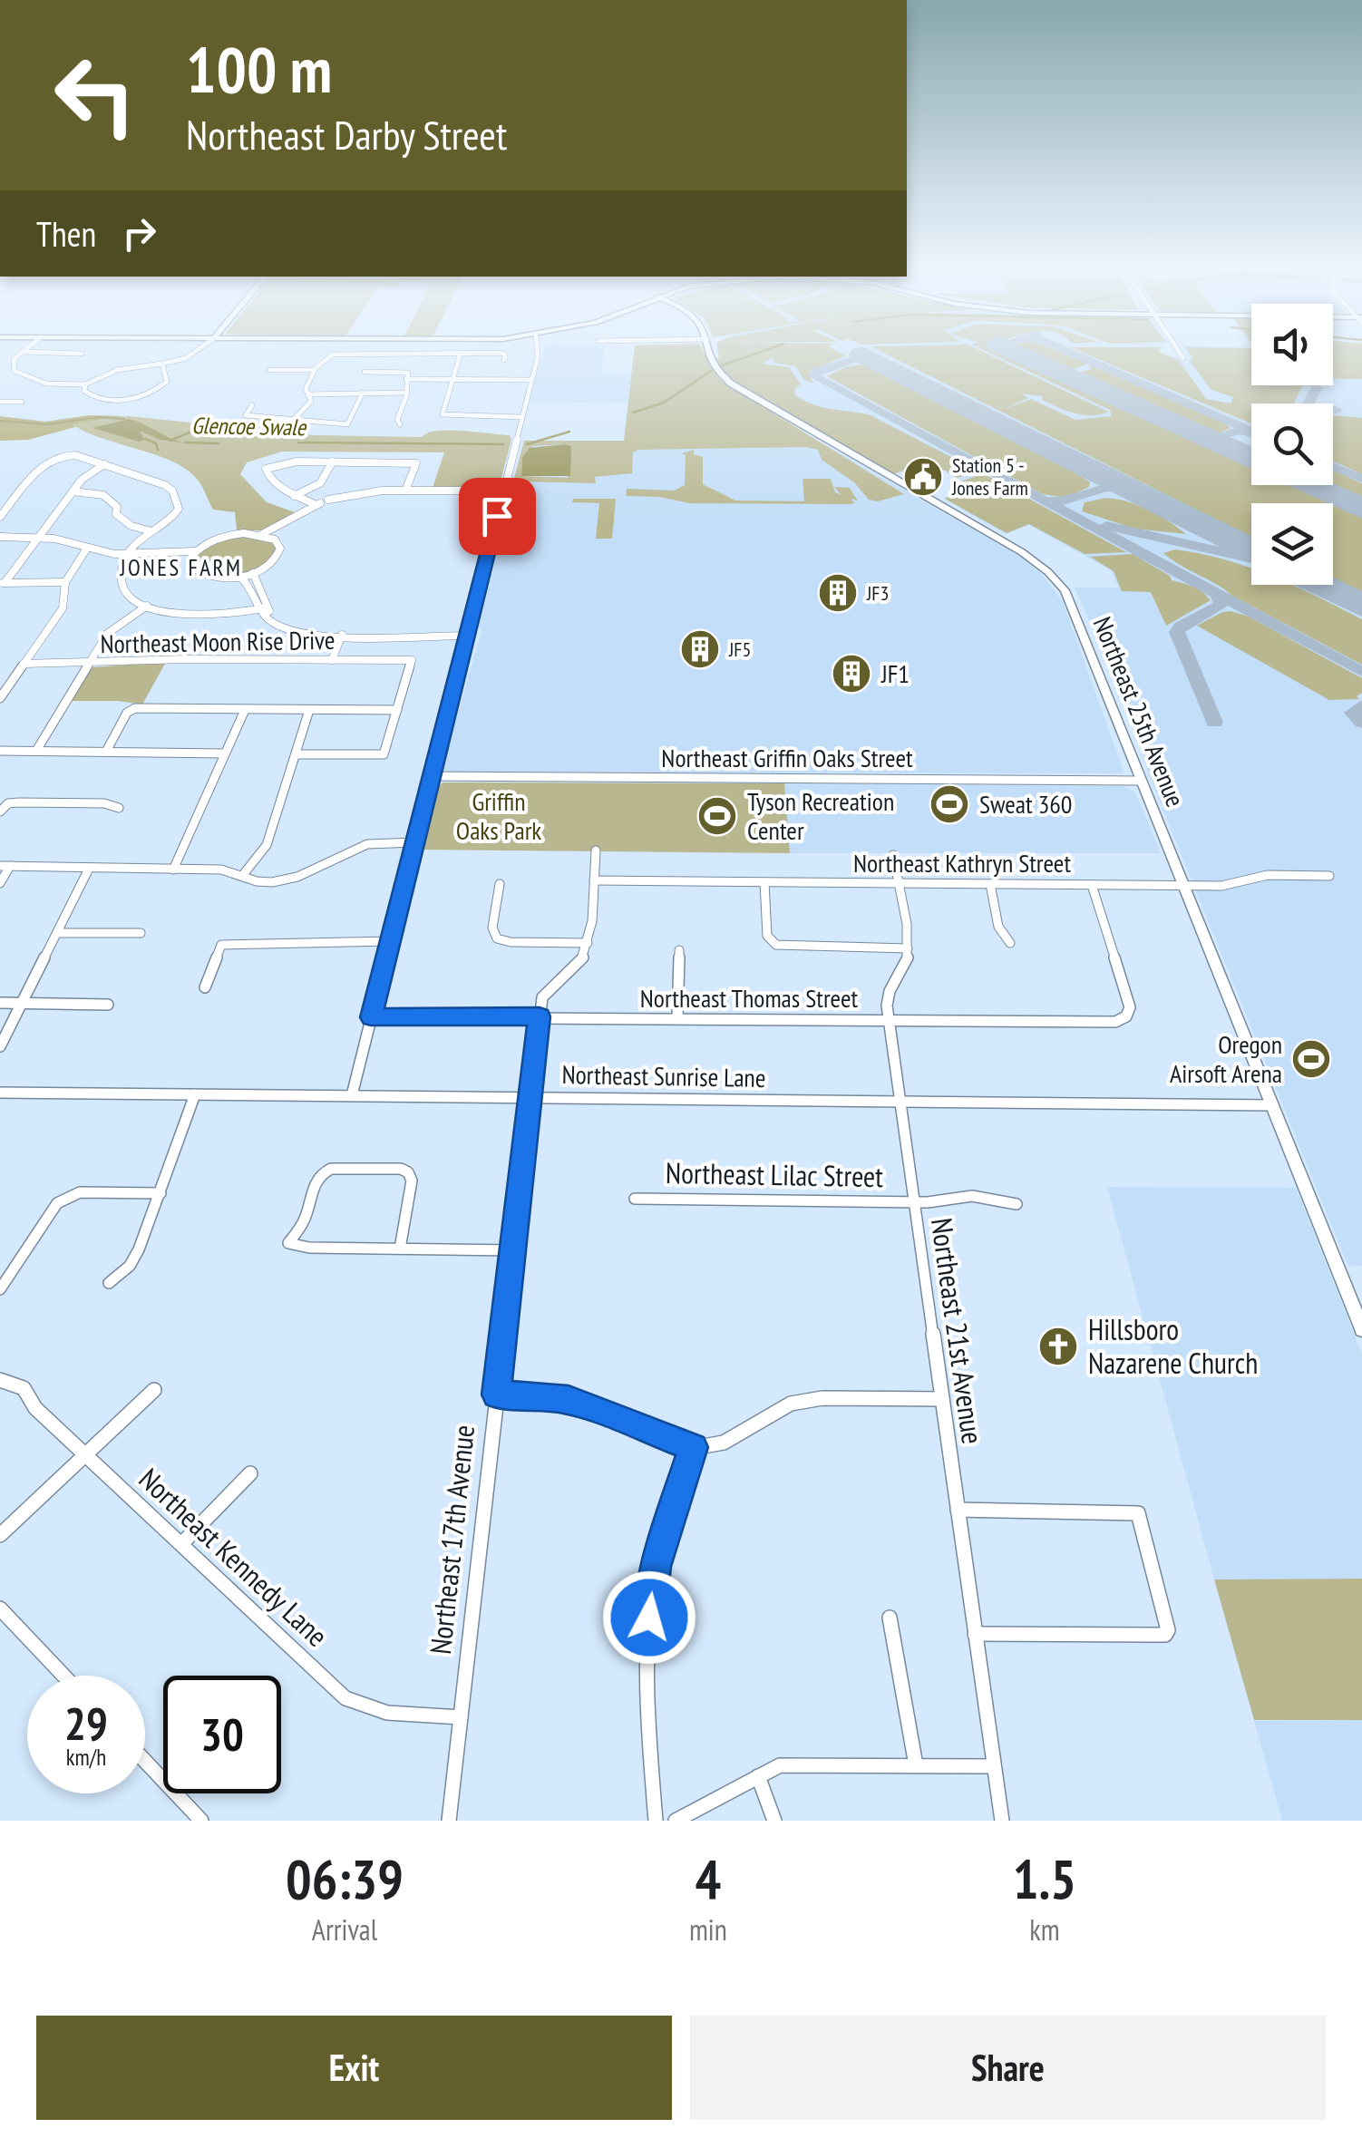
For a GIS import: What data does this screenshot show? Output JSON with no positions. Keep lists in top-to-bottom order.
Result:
{
  "streets": {
    "main road": ["Northeast 25th Avenue"],
    "street": [
      "Northeast Moon Rise Drive",
      "Northeast Griffin Oaks Street",
      "Northeast Kathryn Street",
      "Northeast Thomas Street",
      "Northeast Sunrise Lane",
      "Northeast Lilac Street",
      "Northeast 21st Avenue",
      "Northeast 17th Avenue",
      "Northeast Kennedy Lane"
    ]
  },
  "crossings": [
    ["Northeast 25th Avenue", "Northeast Griffin Oaks Street"],
    ["Northeast 25th Avenue", "Northeast Kathryn Street"],
    ["Northeast 25th Avenue", "Northeast Sunrise Lane"],
    ["Northeast Kathryn Street", "Northeast Thomas Street"],
    ["Northeast Thomas Street", "Northeast 21st Avenue"],
    ["Northeast Thomas Street", "Northeast 17th Avenue"],
    ["Northeast Sunrise Lane", "Northeast 21st Avenue"],
    ["Northeast Sunrise Lane", "Northeast 17th Avenue"],
    ["Northeast Lilac Street", "Northeast 21st Avenue"],
    ["Northeast 17th Avenue", "Northeast Kennedy Lane"]
  ],
  "districts": ["JONES FARM"],
  "water": ["Glencoe Swale"],
  "parks": ["Griffin Oaks Park"],
  "places": {
    "public building": ["Station 5 - Jones Farm"],
    "building": ["JF3", "JF5", "JF1"],
    "sports": ["Sweat 360", "Tyson Recreation Center", "Oregon Airsoft Arena"],
    "church": ["Hillsboro Nazarene Church"]
  },
  "page": {
    "turn": ["100 m", "Northeast Darby Street"],
    "then": "Then",
    "speed": "29 km/h",
    "limit": "30",
    "eta": [
      "06:39",
      "Arrival",
      "4",
      "min",
      "1.5",
      "km"
    ],
    "buttons": ["Exit", "Share"]
  }
}
